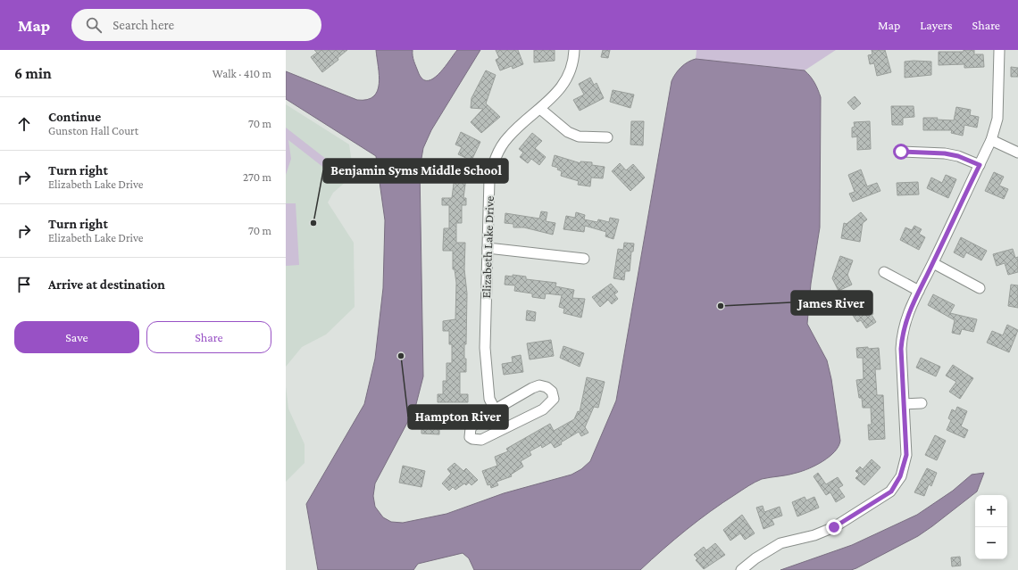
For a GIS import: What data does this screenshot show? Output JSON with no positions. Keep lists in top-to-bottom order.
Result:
{
  "streets": {
    "street": ["Elizabeth Lake Drive"]
  },
  "places": ["Benjamin Syms Middle School", "James River", "Hampton River"],
  "page": {
    "header": "Map",
    "search": "Search here",
    "nav": ["Map", "Layers", "Share"],
    "heading": ["6 min", "Walk · 410 m"],
    "list": [
      ["Continue", "Gunston Hall Court", "70 m"],
      ["Turn right", "Elizabeth Lake Drive", "270 m"],
      ["Turn right", "Elizabeth Lake Drive", "70 m"],
      "Arrive at destination"
    ],
    "buttons": ["Save", "Share"],
    "map_buttons": ["+", "−"]
  }
}
